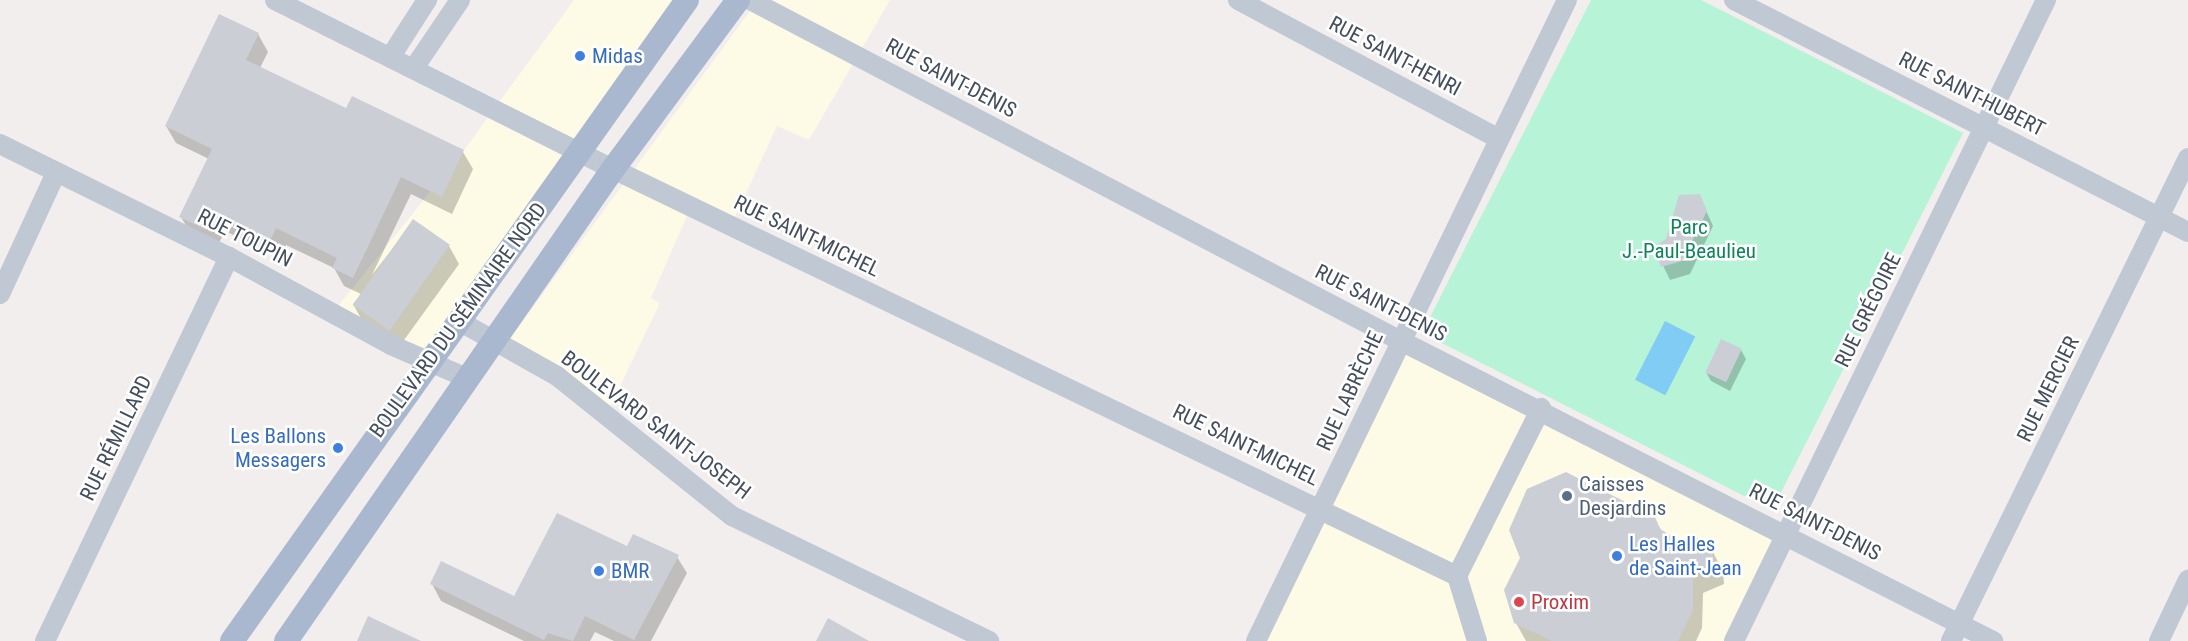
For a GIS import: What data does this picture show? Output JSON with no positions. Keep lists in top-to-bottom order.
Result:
{
  "streets": {
    "main road": ["BOULEVARD DU SÉMINAIRE NORD"],
    "street": [
      "RUE SAINT-HENRI",
      "RUE SAINT-DENIS",
      "RUE SAINT-HUBERT",
      "RUE SAINT-MICHEL",
      "RUE TOUPIN",
      "RUE GRÉGOIRE",
      "RUE MERCIER",
      "RUE LABRÈCHE",
      "BOULEVARD SAINT-JOSEPH",
      "RUE RÉMILLARD"
    ]
  },
  "crossings": [
    ["RUE SAINT-HENRI", "RUE LABRÈCHE"],
    ["RUE SAINT-DENIS", "RUE GRÉGOIRE"],
    ["RUE SAINT-DENIS", "RUE MERCIER"],
    ["RUE SAINT-DENIS", "RUE LABRÈCHE"],
    ["RUE SAINT-HUBERT", "RUE GRÉGOIRE"],
    ["RUE SAINT-HUBERT", "RUE MERCIER"],
    ["RUE SAINT-MICHEL", "BOULEVARD DU SÉMINAIRE NORD"],
    ["RUE SAINT-MICHEL", "RUE LABRÈCHE"],
    ["RUE TOUPIN", "BOULEVARD DU SÉMINAIRE NORD"],
    ["RUE TOUPIN", "RUE RÉMILLARD"],
    ["BOULEVARD DU SÉMINAIRE NORD", "BOULEVARD SAINT-JOSEPH"]
  ],
  "parks": ["Parc J.-Paul-Beaulieu"],
  "places": [
    "Midas",
    "Les Ballons Messagers",
    "Caisses Desjardins",
    "Les Halles de Saint-Jean",
    "BMR",
    "Proxim"
  ]
}
